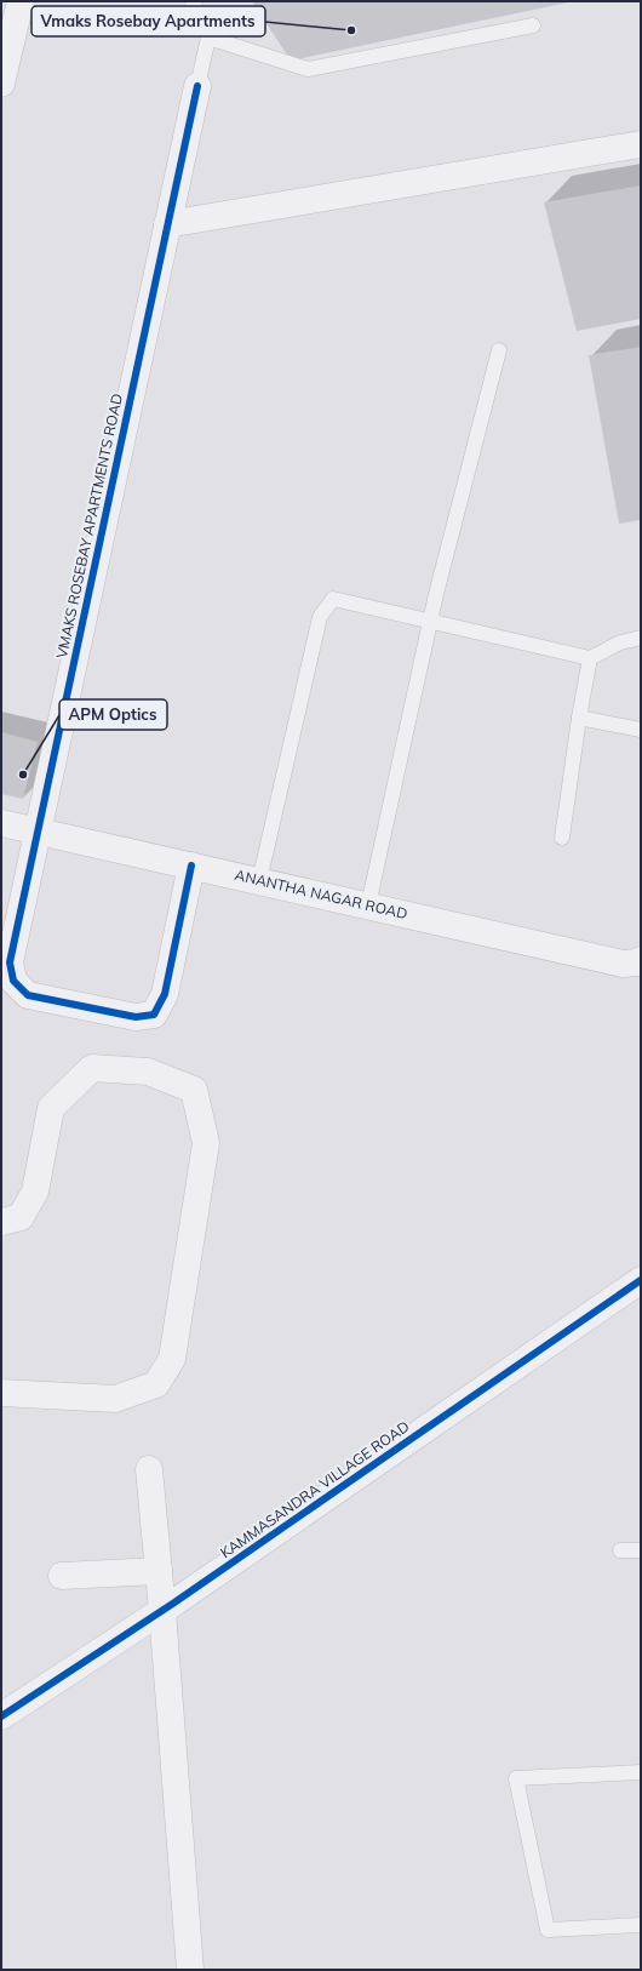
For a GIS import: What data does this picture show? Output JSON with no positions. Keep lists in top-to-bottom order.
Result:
{
  "streets": {
    "street": ["VMAKS ROSEBAY APARTMENTS ROAD", "ANANTHA NAGAR ROAD", "KAMMASANDRA VILLAGE ROAD"]
  },
  "crossings": [
    ["VMAKS ROSEBAY APARTMENTS ROAD", "ANANTHA NAGAR ROAD"]
  ],
  "places": ["Vmaks Rosebay Apartments", "APM Optics"]
}
